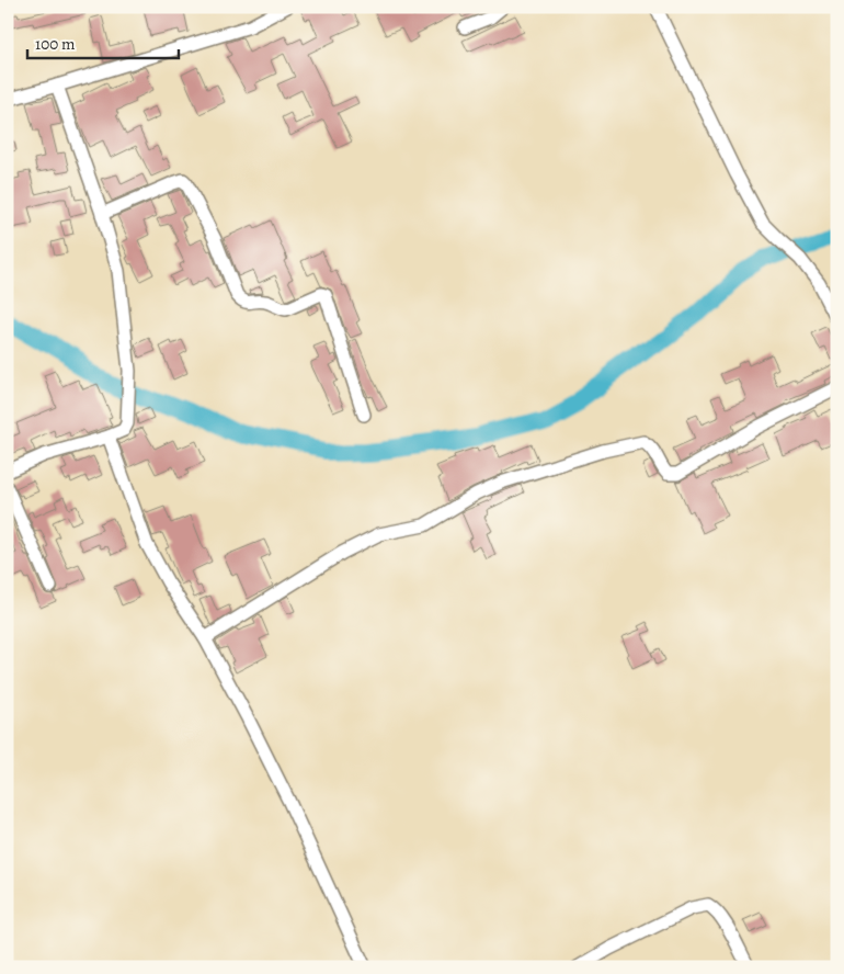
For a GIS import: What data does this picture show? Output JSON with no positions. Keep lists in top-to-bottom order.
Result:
{
  "scale_bar": "100 m"
}
